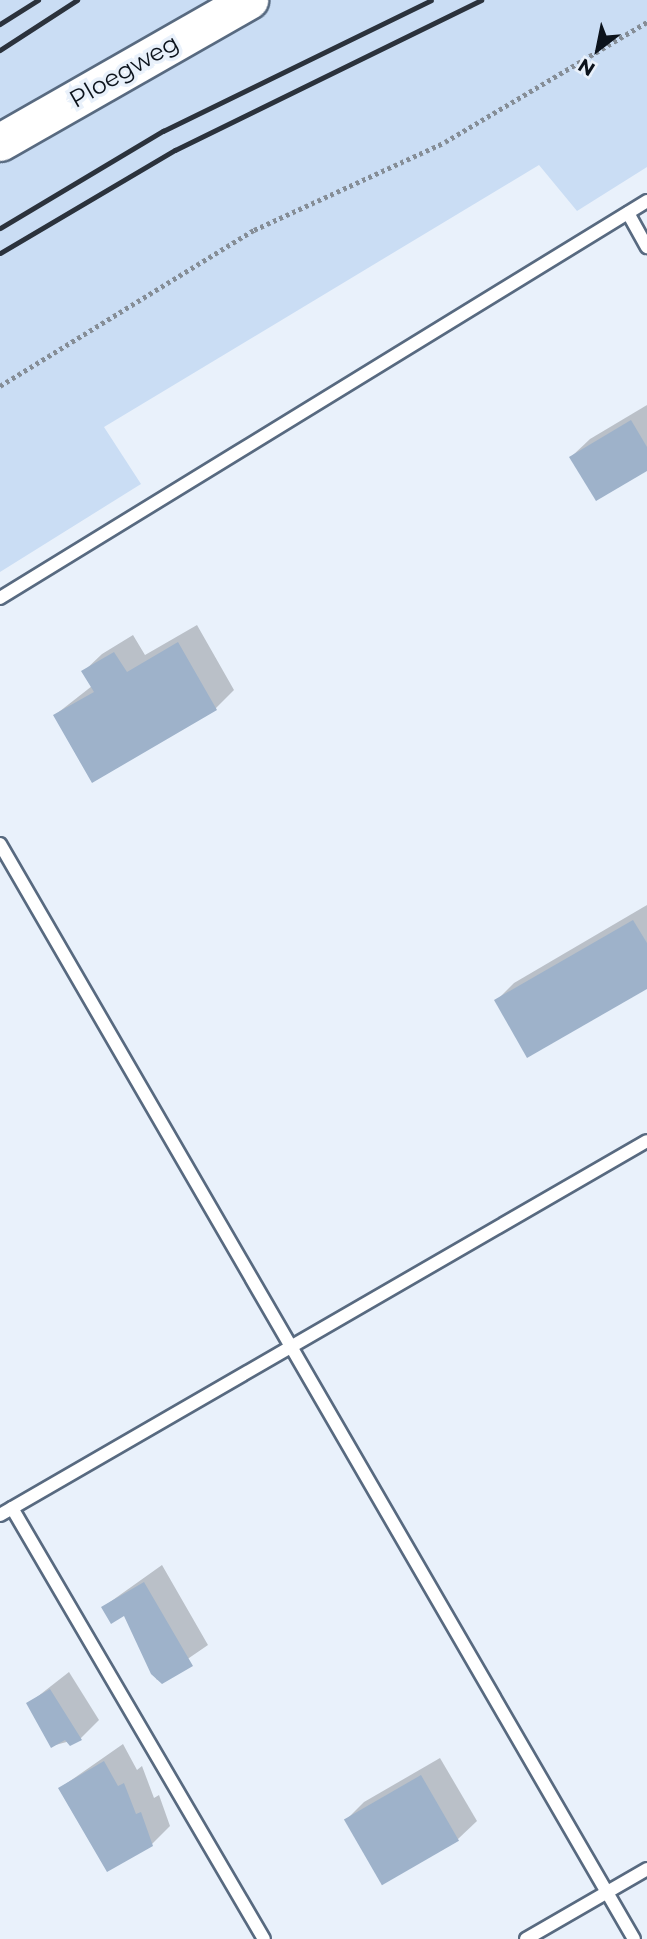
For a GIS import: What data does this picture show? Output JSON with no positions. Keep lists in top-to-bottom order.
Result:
{
  "streets": {
    "street": ["Ploegweg"]
  },
  "north": "bottom left"
}
